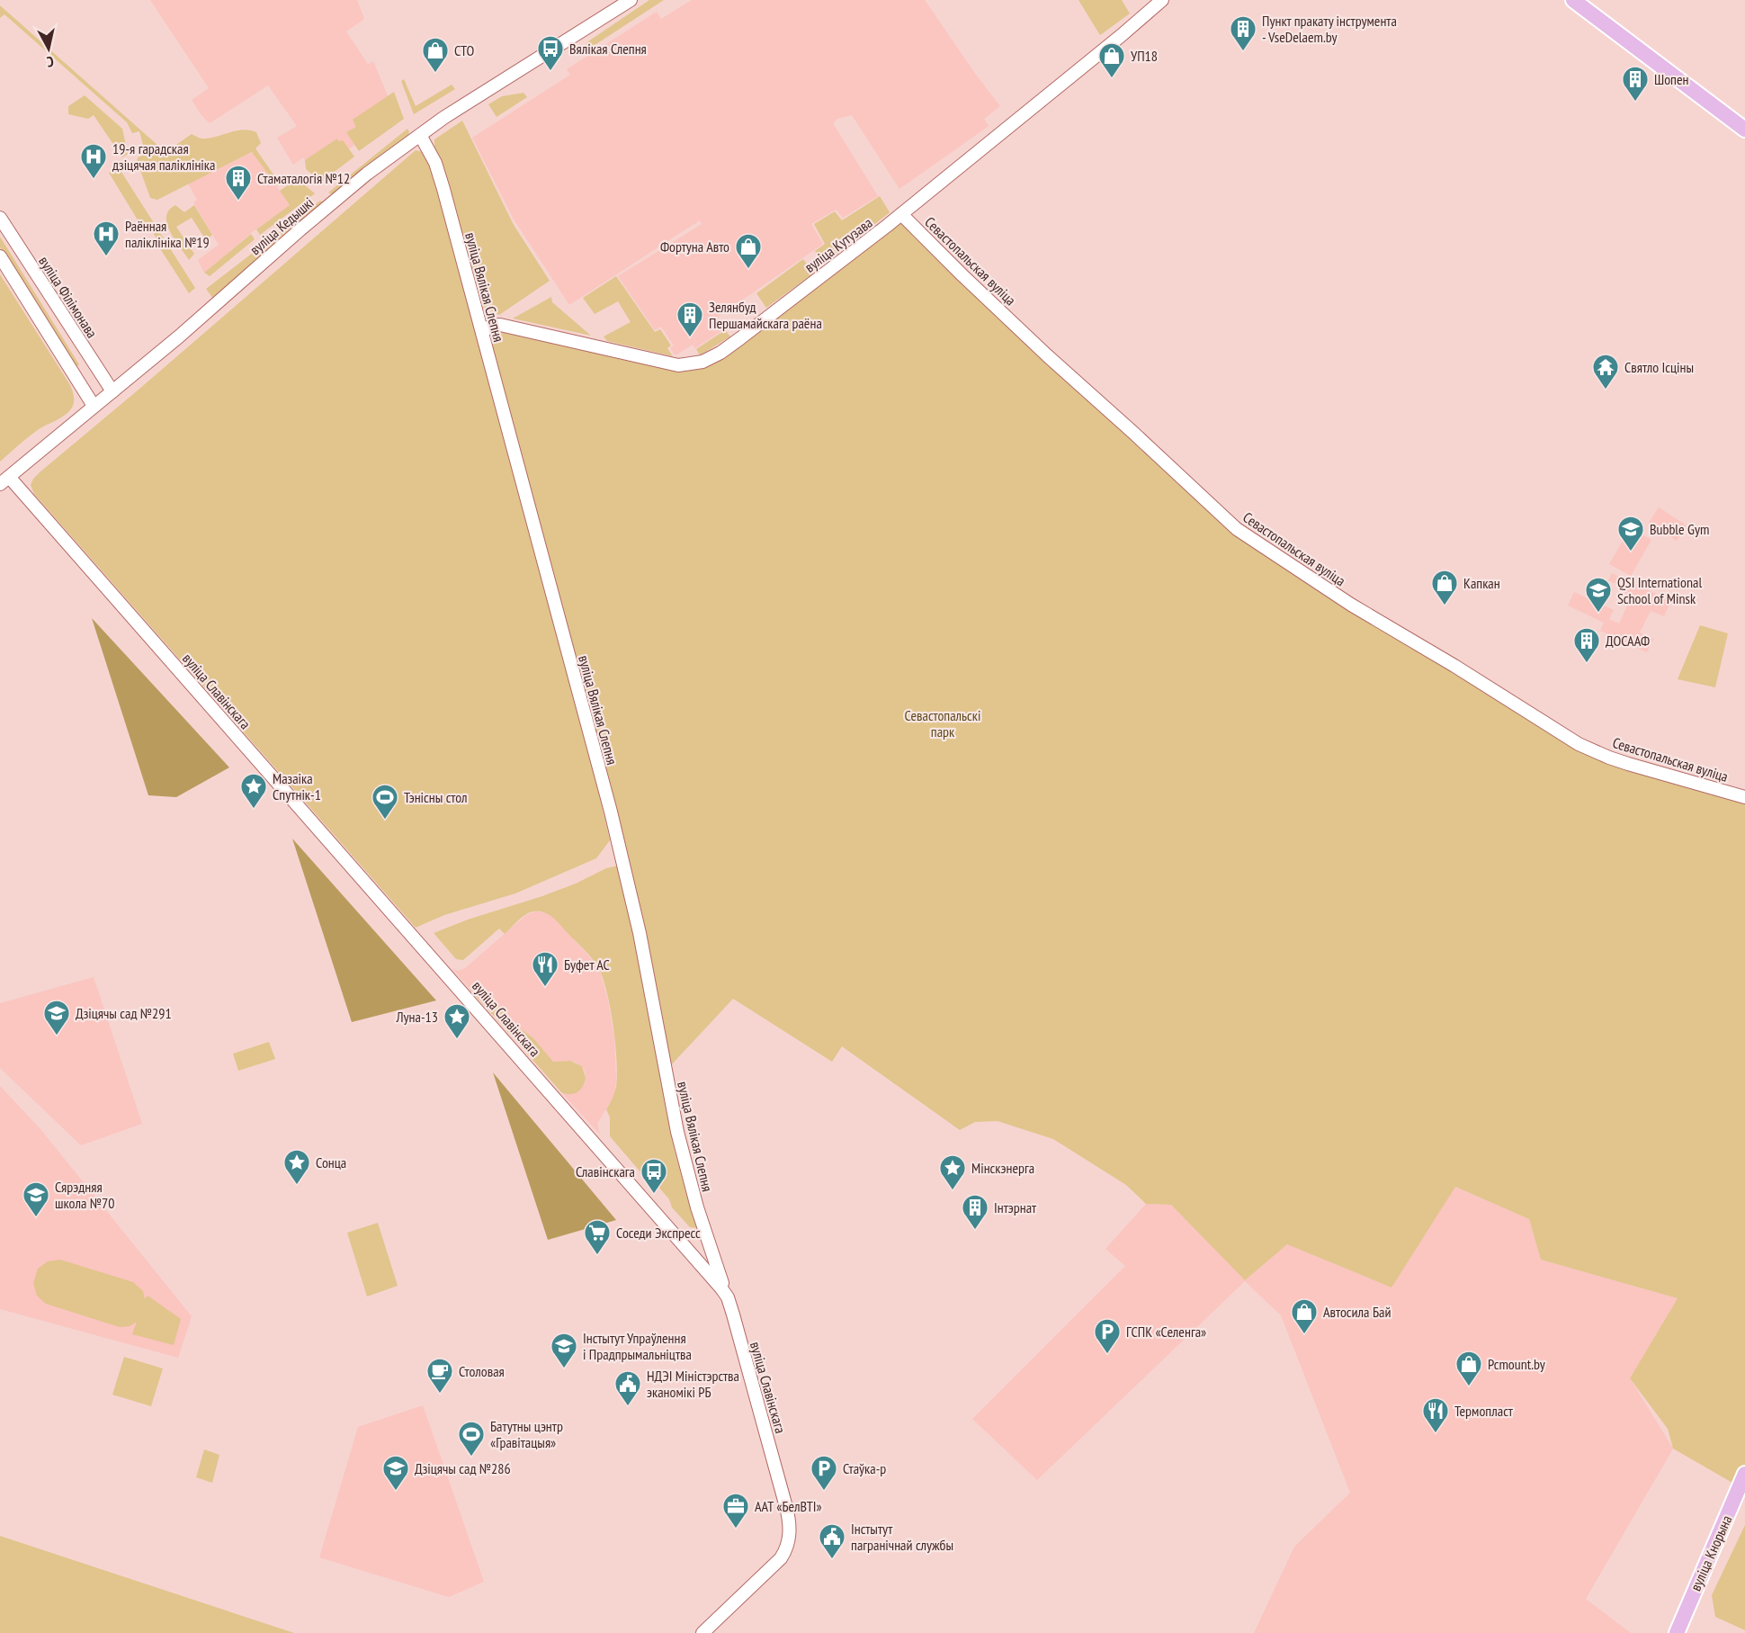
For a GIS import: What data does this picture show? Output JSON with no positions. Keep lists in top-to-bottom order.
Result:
{
  "streets": {
    "main road": ["вуліца Кнорына"],
    "street": [
      "вуліца Кедышкі",
      "вуліца Кутузава",
      "Севастопальская вуліца",
      "вуліца Вялікая Слепня",
      "вуліца Філімонава",
      "вуліца Славінскага"
    ]
  },
  "crossings": [
    ["вуліца Кедышкі", "вуліца Вялікая Слепня"],
    ["вуліца Кедышкі", "вуліца Філімонава"],
    ["вуліца Кедышкі", "вуліца Славінскага"],
    ["вуліца Кутузава", "Севастопальская вуліца"],
    ["вуліца Кутузава", "вуліца Вялікая Слепня"],
    ["вуліца Вялікая Слепня", "вуліца Славінскага"]
  ],
  "parks": ["Севастопальскі парк"],
  "places": {
    "building": [
      "Пункт пракату інструмента - VseDelaem.by",
      "Шопен",
      "Стаматалогія №12",
      "Зелянбуд Першамайскага раёна",
      "ДОСААФ",
      "Інтэрнат"
    ],
    "bus stop": ["Вялікая Слепня", "Славінскага"],
    "shop": [
      "СТО",
      "УП18",
      "Фортуна Авто",
      "Капкан",
      "Автосила Бай",
      "Pcmount.by"
    ],
    "hospital": ["19-я гарадская дзіцячая паліклініка", "Раённая паліклініка №19"],
    "temple": ["Святло Ісціны"],
    "school or university": [
      "Bubble Gym",
      "QSI International School of Minsk",
      "Дзіцячы сад №291",
      "Сярэдняя школа №70",
      "Інстытут Упраўлення і Прадпрымальніцтва",
      "Дзіцячы сад №286"
    ],
    "place": [
      "Мазаіка Спутнік-1",
      "Луна-13",
      "Сонца",
      "Мінскэнерга"
    ],
    "sports": ["Тэнісны стол", "Батутны цэнтр «Гравітацыя»"],
    "restaurant": ["Буфет АС", "Термопласт"],
    "supermarket": ["Соседи Экспресс"],
    "parking": ["ГСПК «Селенга»", "Стаўка-р"],
    "cafe": ["Столовая"],
    "public building": ["НДЭІ Міністэрства эканомікі РБ", "Інстытут пагранічнай службы"],
    "office": ["ААТ «БелВТІ»"]
  },
  "north": "bottom"
}
